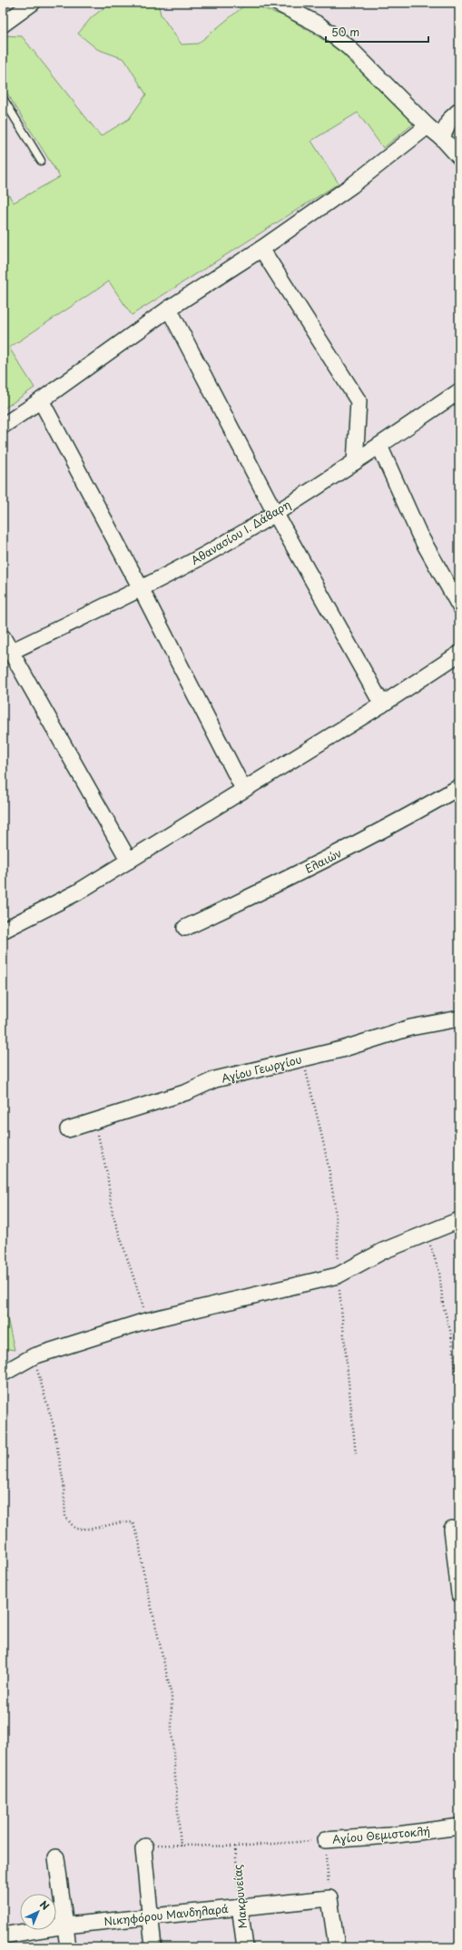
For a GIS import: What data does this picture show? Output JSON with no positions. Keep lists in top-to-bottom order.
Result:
{
  "streets": {
    "street": [
      "Αθανασίου Ι. Δάβαρη",
      "Ελαιών",
      "Αγίου Γεωργίου",
      "Αγίου Θεμιστοκλή",
      "Μακρυνείας",
      "Νικηφόρου Μανδηλαρά"
    ]
  },
  "crossings": [
    ["Μακρυνείας", "Νικηφόρου Μανδηλαρά"]
  ],
  "scale_bar": "50 m",
  "north": "top right"
}
